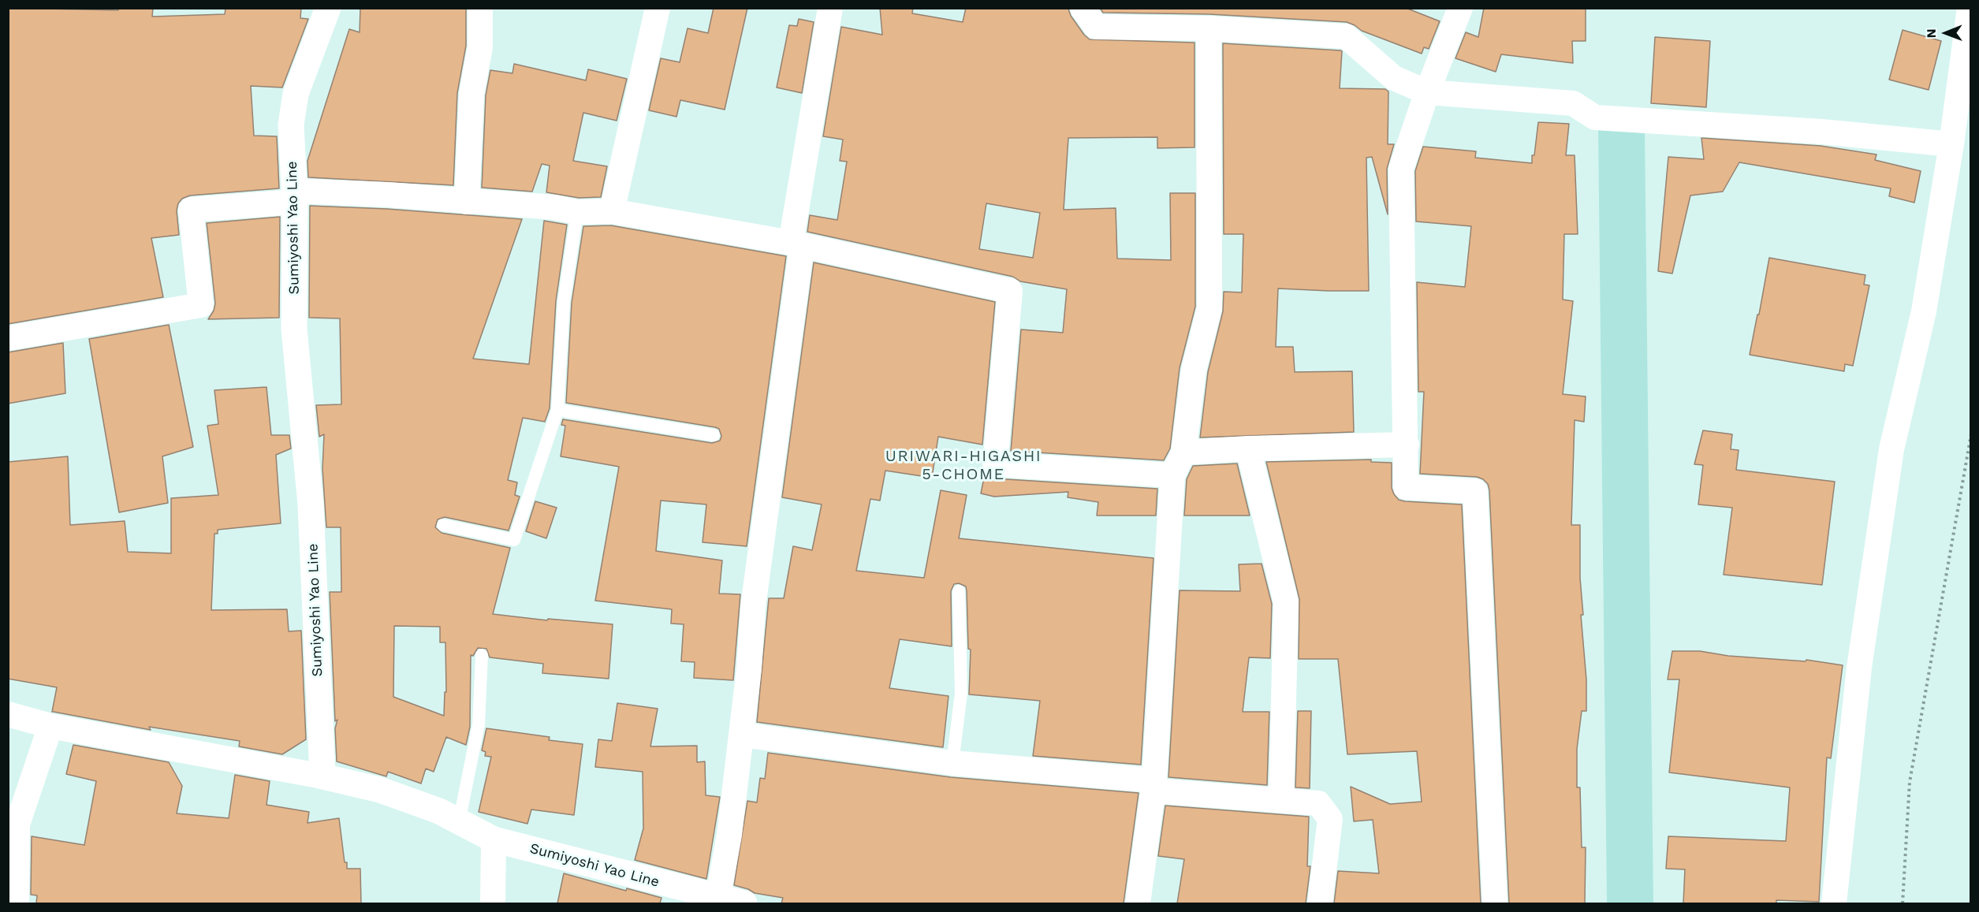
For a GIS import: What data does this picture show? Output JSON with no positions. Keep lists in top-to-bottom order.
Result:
{
  "streets": {
    "main road": ["Sumiyoshi Yao Line"]
  },
  "districts": ["URIWARI-HIGASHI 5-CHOME"],
  "north": "left"
}
